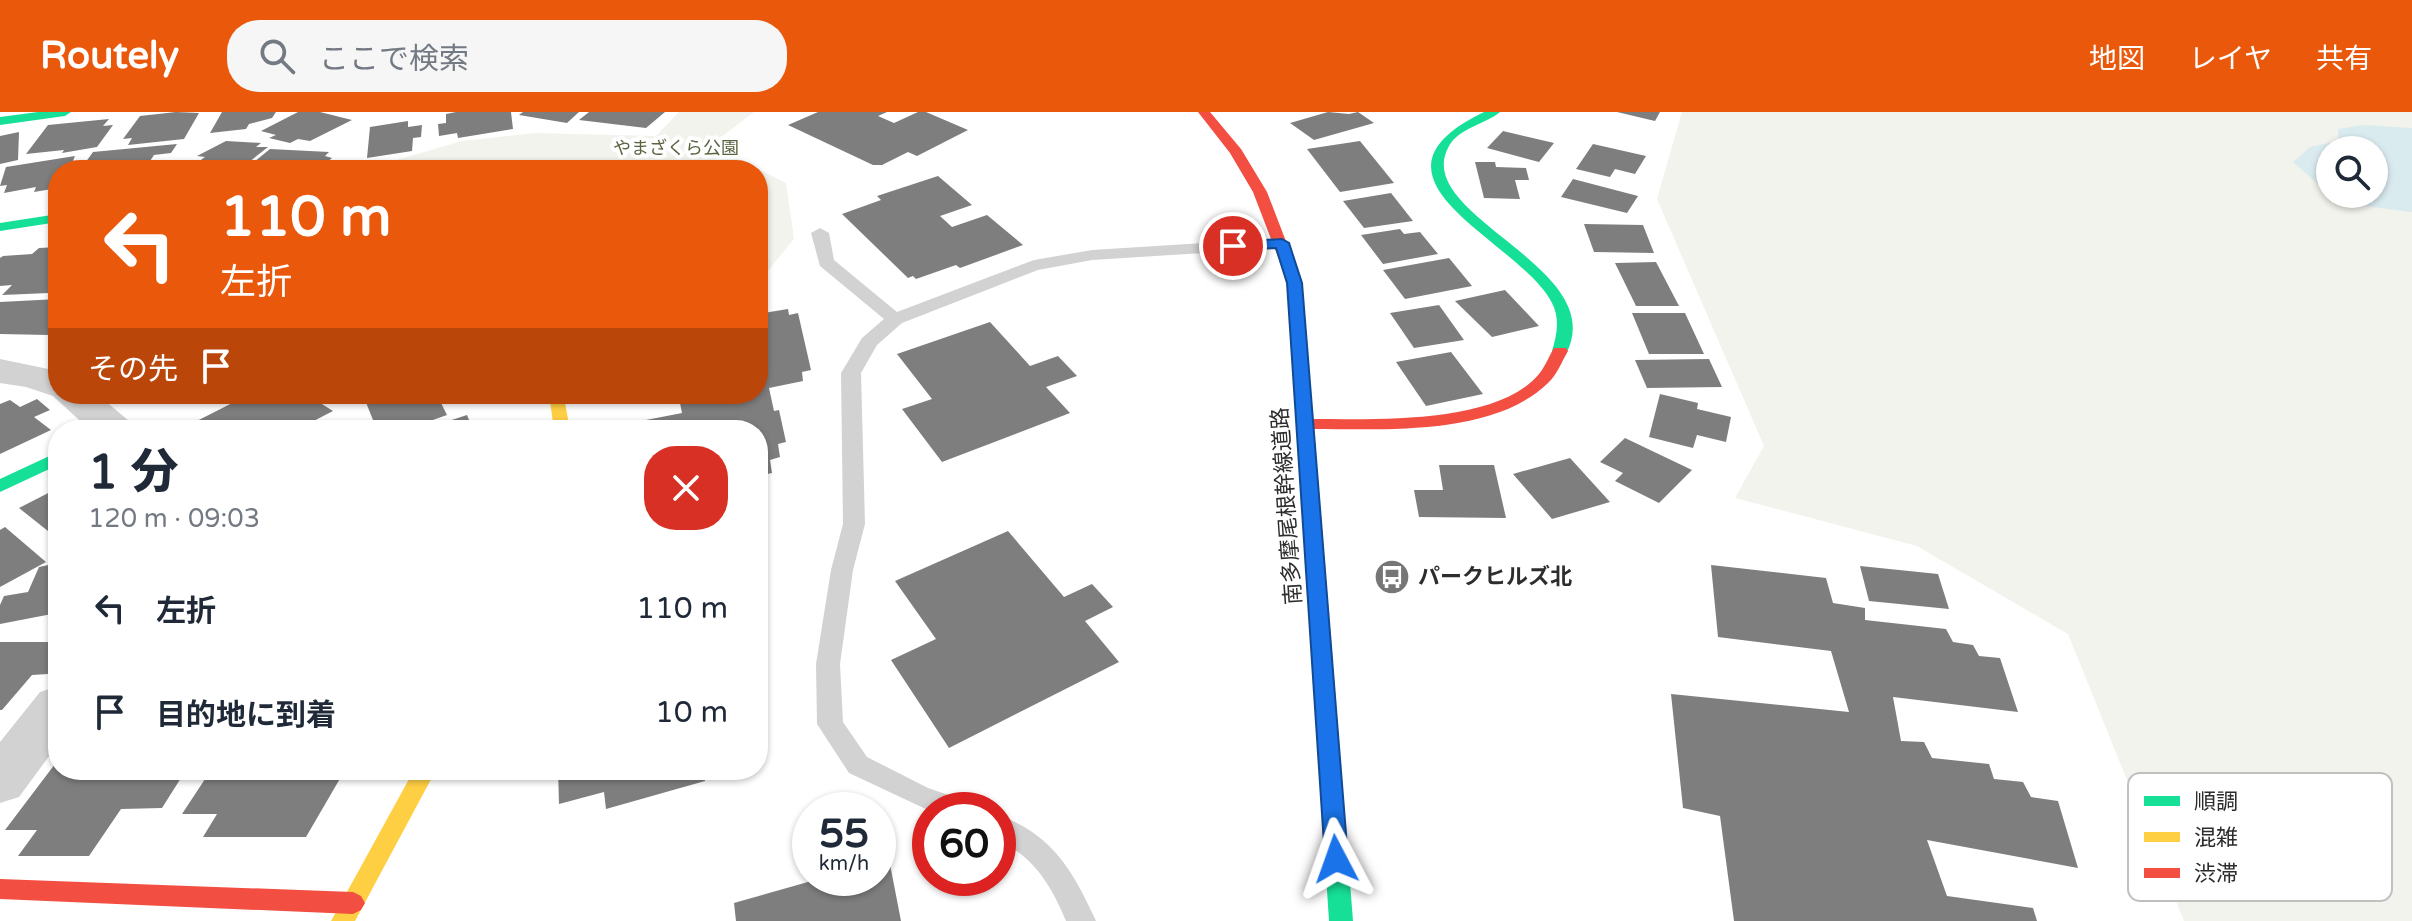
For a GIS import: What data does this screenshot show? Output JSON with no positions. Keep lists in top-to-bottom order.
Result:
{
  "streets": {
    "street": ["南多摩尾根幹線道路"]
  },
  "parks": ["やまざくら公園"],
  "places": {
    "bus stop": ["パークヒルズ北"]
  },
  "legend": ["順調", "混雑", "渋滞"],
  "page": {
    "header": "Routely",
    "search": "ここで検索",
    "nav": ["地図", "レイヤ", "共有"],
    "turn": ["110 m", "左折"],
    "then": "その先",
    "heading": ["1 分", "120 m · 09:03"],
    "list": [
      {
        "name": "左折",
        "value": "110 m"
      },
      {
        "name": "目的地に到着",
        "value": "10 m"
      }
    ],
    "speed": "55 km/h",
    "limit": "60"
  }
}
